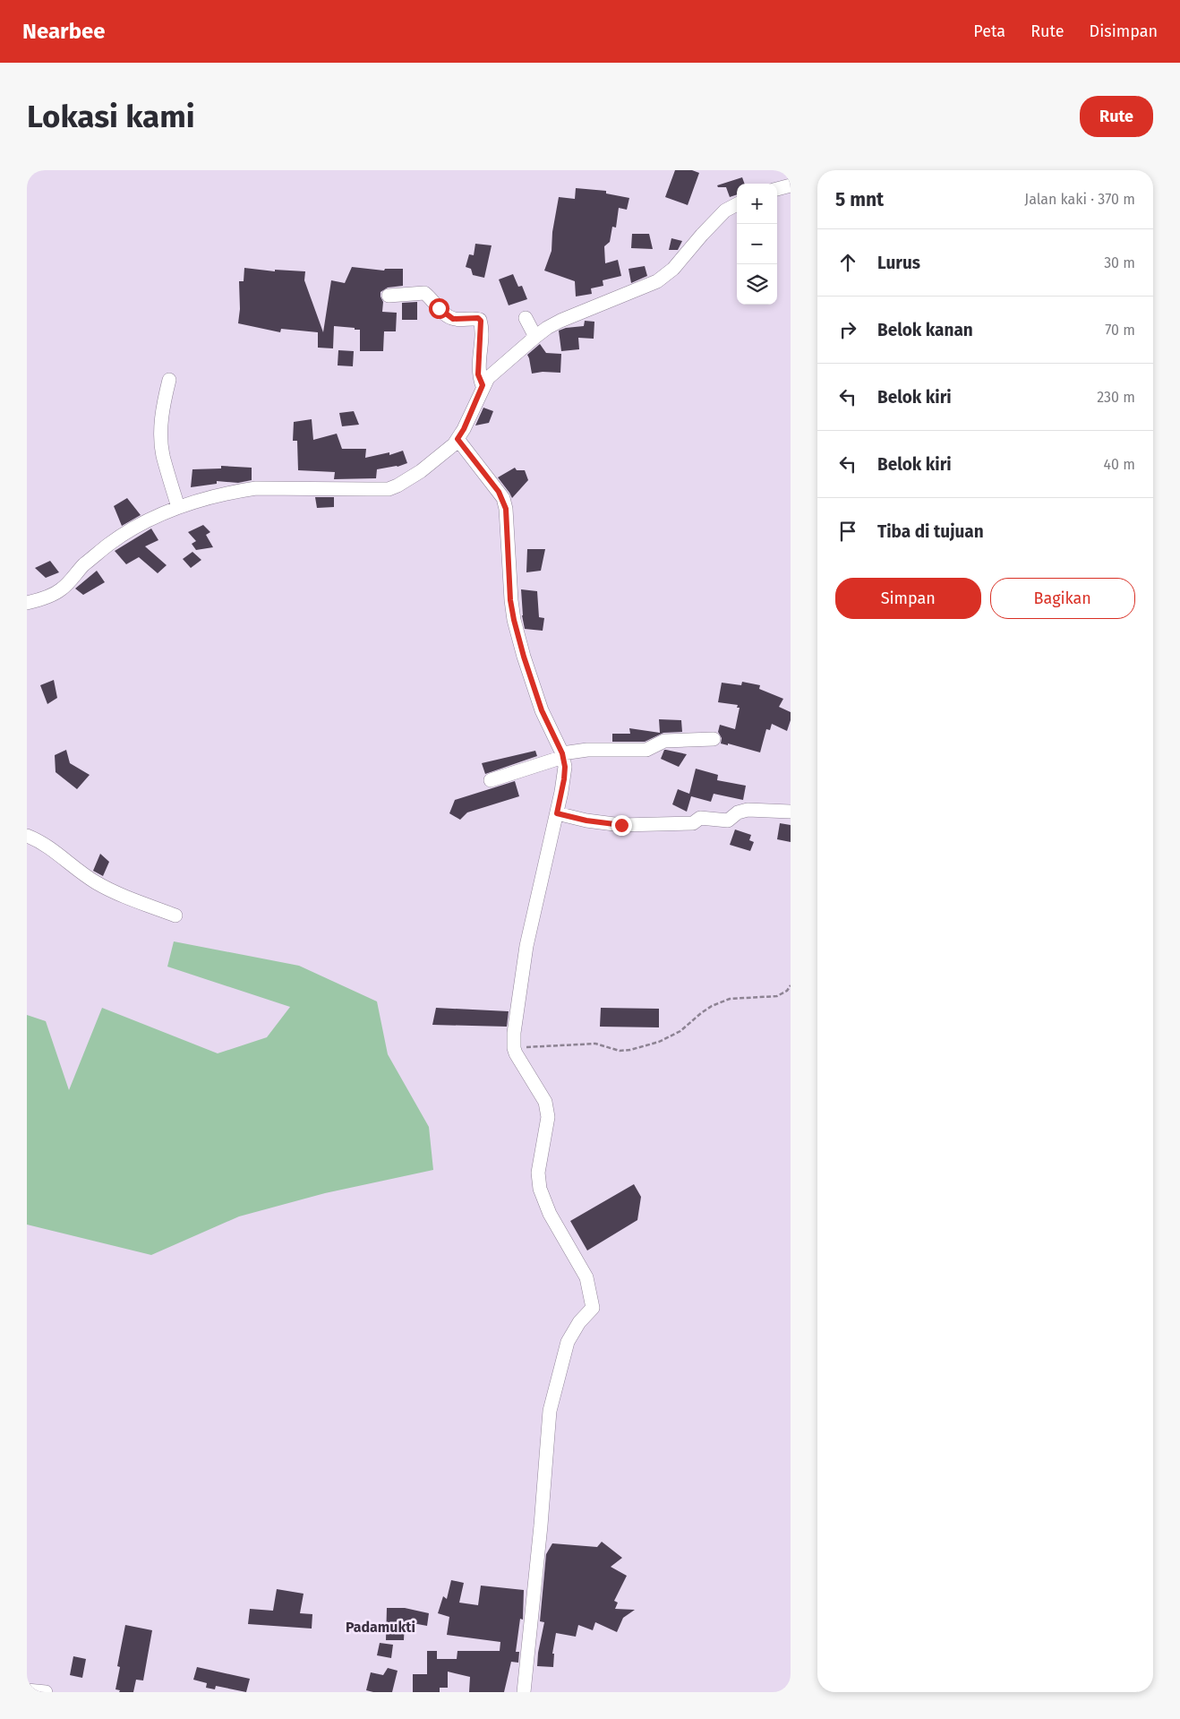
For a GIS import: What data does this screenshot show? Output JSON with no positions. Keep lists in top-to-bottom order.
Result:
{
  "districts": ["Padamukti"],
  "page": {
    "header": "Nearbee",
    "nav": ["Peta", "Rute", "Disimpan"],
    "buttons": [
      "Rute",
      ["Simpan", "Bagikan"]
    ],
    "title": "Lokasi kami",
    "heading": ["5 mnt", "Jalan kaki · 370 m"],
    "map_buttons": ["+", "−"],
    "list": [
      ["Lurus", "30 m"],
      ["Belok kanan", "70 m"],
      ["Belok kiri", "230 m"],
      ["Belok kiri", "40 m"],
      "Tiba di tujuan"
    ]
  }
}
